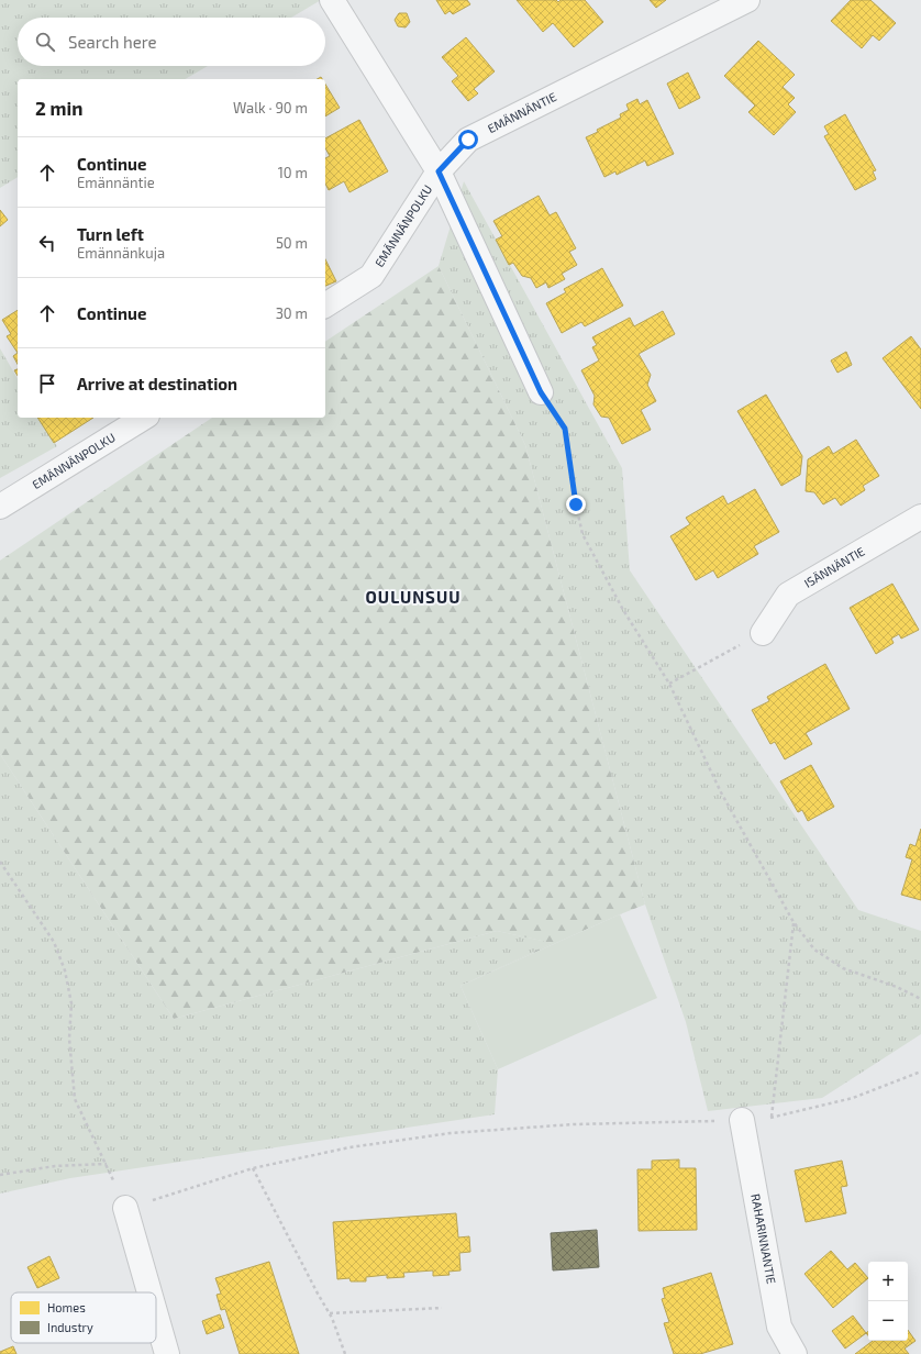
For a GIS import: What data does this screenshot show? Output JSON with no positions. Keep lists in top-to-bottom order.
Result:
{
  "streets": {
    "street": [
      "EMÄNNÄNTIE",
      "EMÄNNÄNPOLKU",
      "ISÄNNÄNTIE",
      "RAHARINNANTIE"
    ]
  },
  "crossings": [
    ["EMÄNNÄNTIE", "EMÄNNÄNPOLKU"]
  ],
  "districts": ["OULUNSUU"],
  "legend": ["Homes", "Industry"],
  "page": {
    "search": "Search here",
    "heading": ["2 min", "Walk · 90 m"],
    "list": [
      ["Continue", "Emännäntie", "10 m"],
      ["Turn left", "Emännänkuja", "50 m"],
      ["Continue", "30 m"],
      "Arrive at destination"
    ],
    "map_buttons": ["+", "−"]
  }
}
